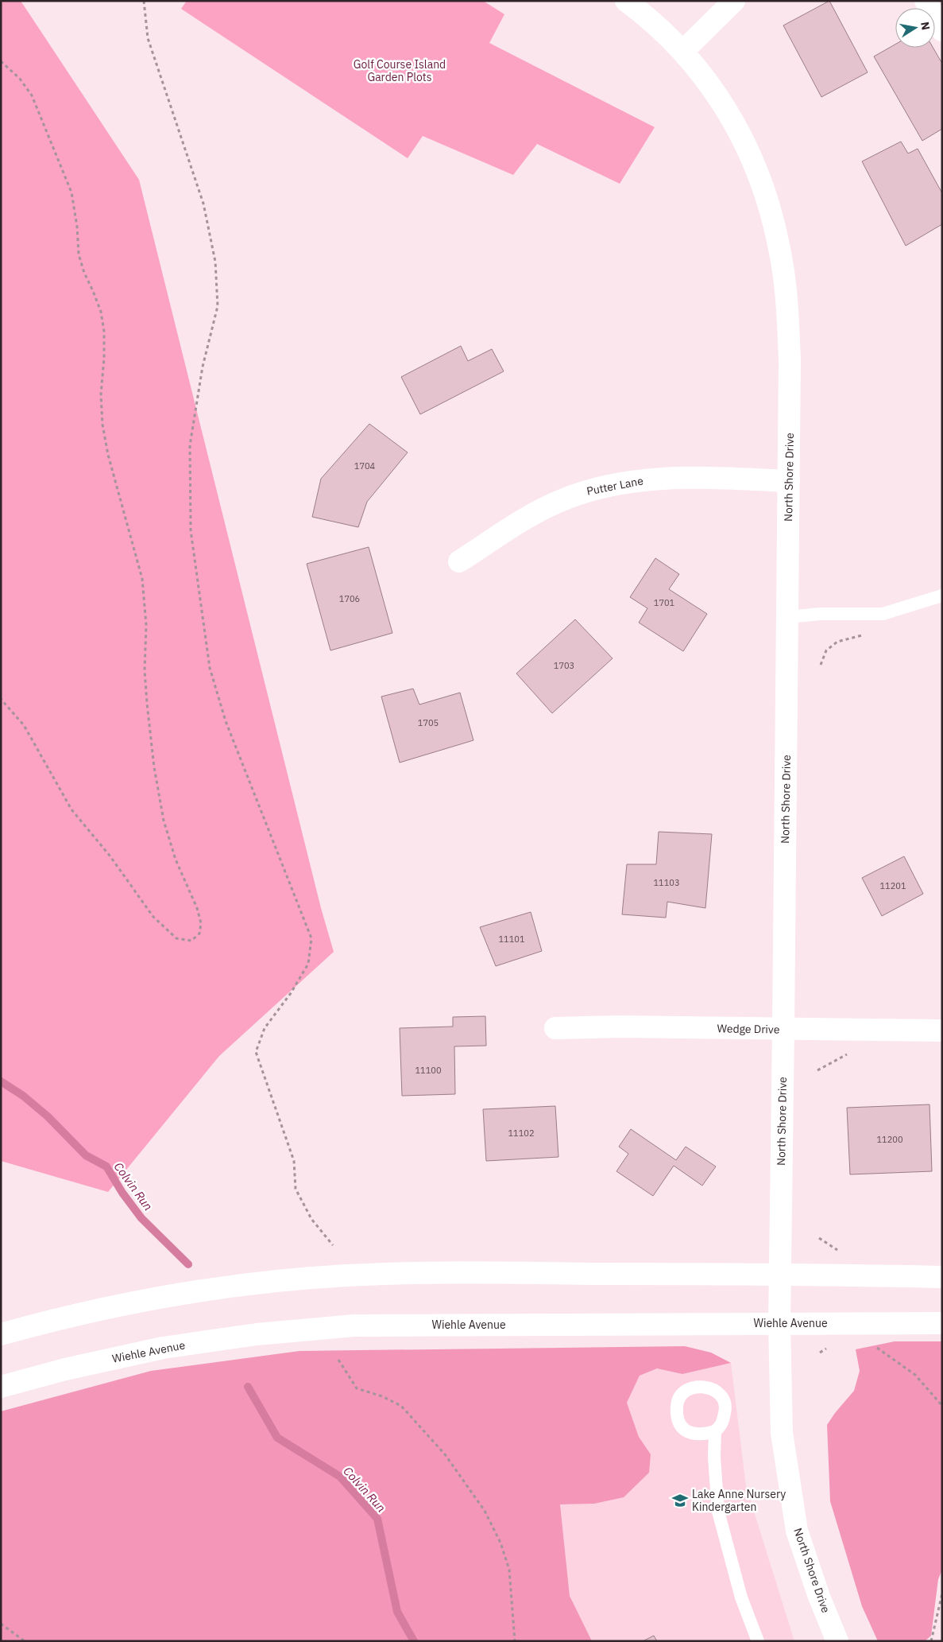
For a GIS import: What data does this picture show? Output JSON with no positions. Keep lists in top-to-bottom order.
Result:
{
  "streets": {
    "street": [
      "North Shore Drive",
      "Putter Lane",
      "Wedge Drive",
      "Wiehle Avenue"
    ]
  },
  "crossings": [
    ["North Shore Drive", "Putter Lane"],
    ["North Shore Drive", "Wedge Drive"],
    ["North Shore Drive", "Wiehle Avenue"]
  ],
  "water": ["Colvin Run"],
  "parks": ["Golf Course Island Garden Plots"],
  "places": {
    "school or university": ["Lake Anne Nursery Kindergarten"]
  },
  "house_numbers": [
    "1704",
    "1706",
    "1701",
    "1703",
    "1705",
    "11103",
    "11201",
    "11101",
    "11100",
    "11102",
    "11200"
  ],
  "north": "right"
}
